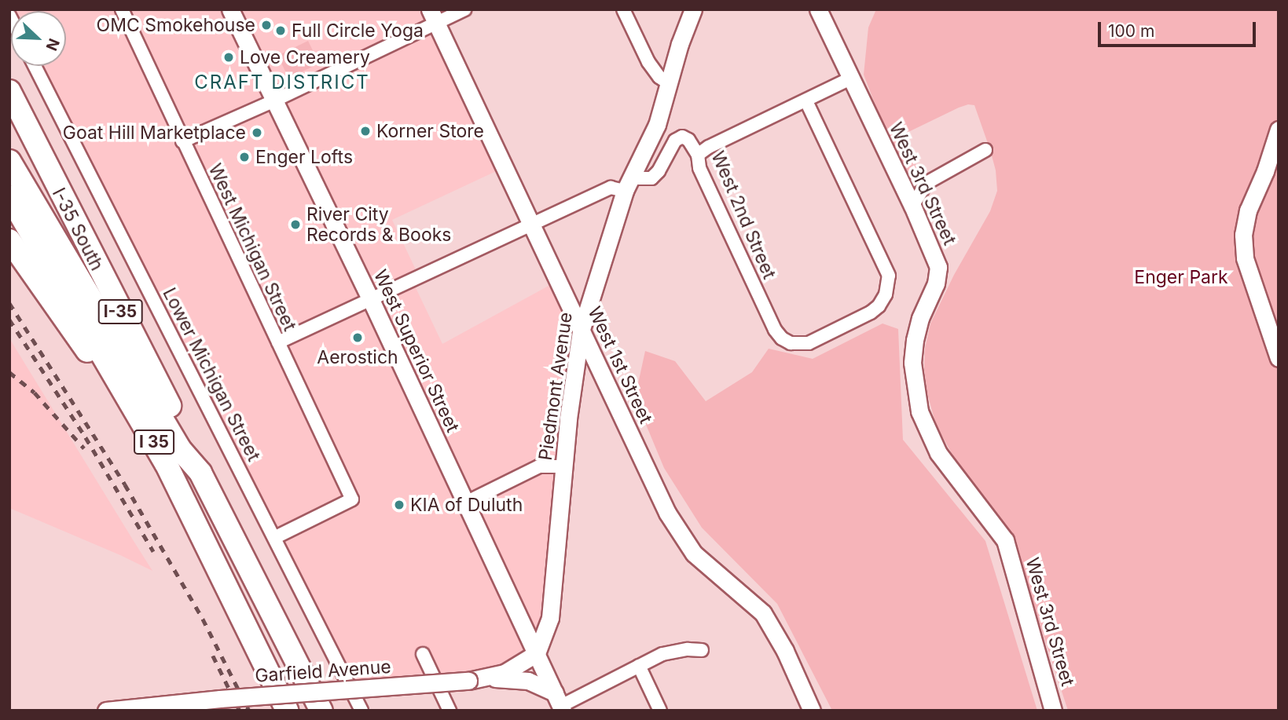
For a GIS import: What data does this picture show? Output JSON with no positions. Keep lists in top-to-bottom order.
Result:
{
  "streets": {
    "highway": ["I-35 South", "I-35", "I 35"],
    "street": [
      "West 3rd Street",
      "West 2nd Street",
      "West Michigan Street",
      "West Superior Street",
      "West 1st Street",
      "Lower Michigan Street",
      "Piedmont Avenue",
      "Garfield Avenue"
    ]
  },
  "crossings": [
    ["West 2nd Street", "Piedmont Avenue"],
    ["I-35 South", "I 35"],
    ["West Michigan Street", "Lower Michigan Street"],
    ["West Superior Street", "Piedmont Avenue"],
    ["West Superior Street", "Garfield Avenue"],
    ["West 1st Street", "Piedmont Avenue"],
    ["Piedmont Avenue", "Garfield Avenue"]
  ],
  "districts": ["CRAFT DISTRICT"],
  "parks": ["Enger Park"],
  "places": [
    "OMC Smokehouse",
    "Full Circle Yoga",
    "Love Creamery",
    "Korner Store",
    "Goat Hill Marketplace",
    "Enger Lofts",
    "River City Records & Books",
    "Aerostich",
    "KIA of Duluth"
  ],
  "scale_bar": "100 m",
  "north": "bottom right"
}
